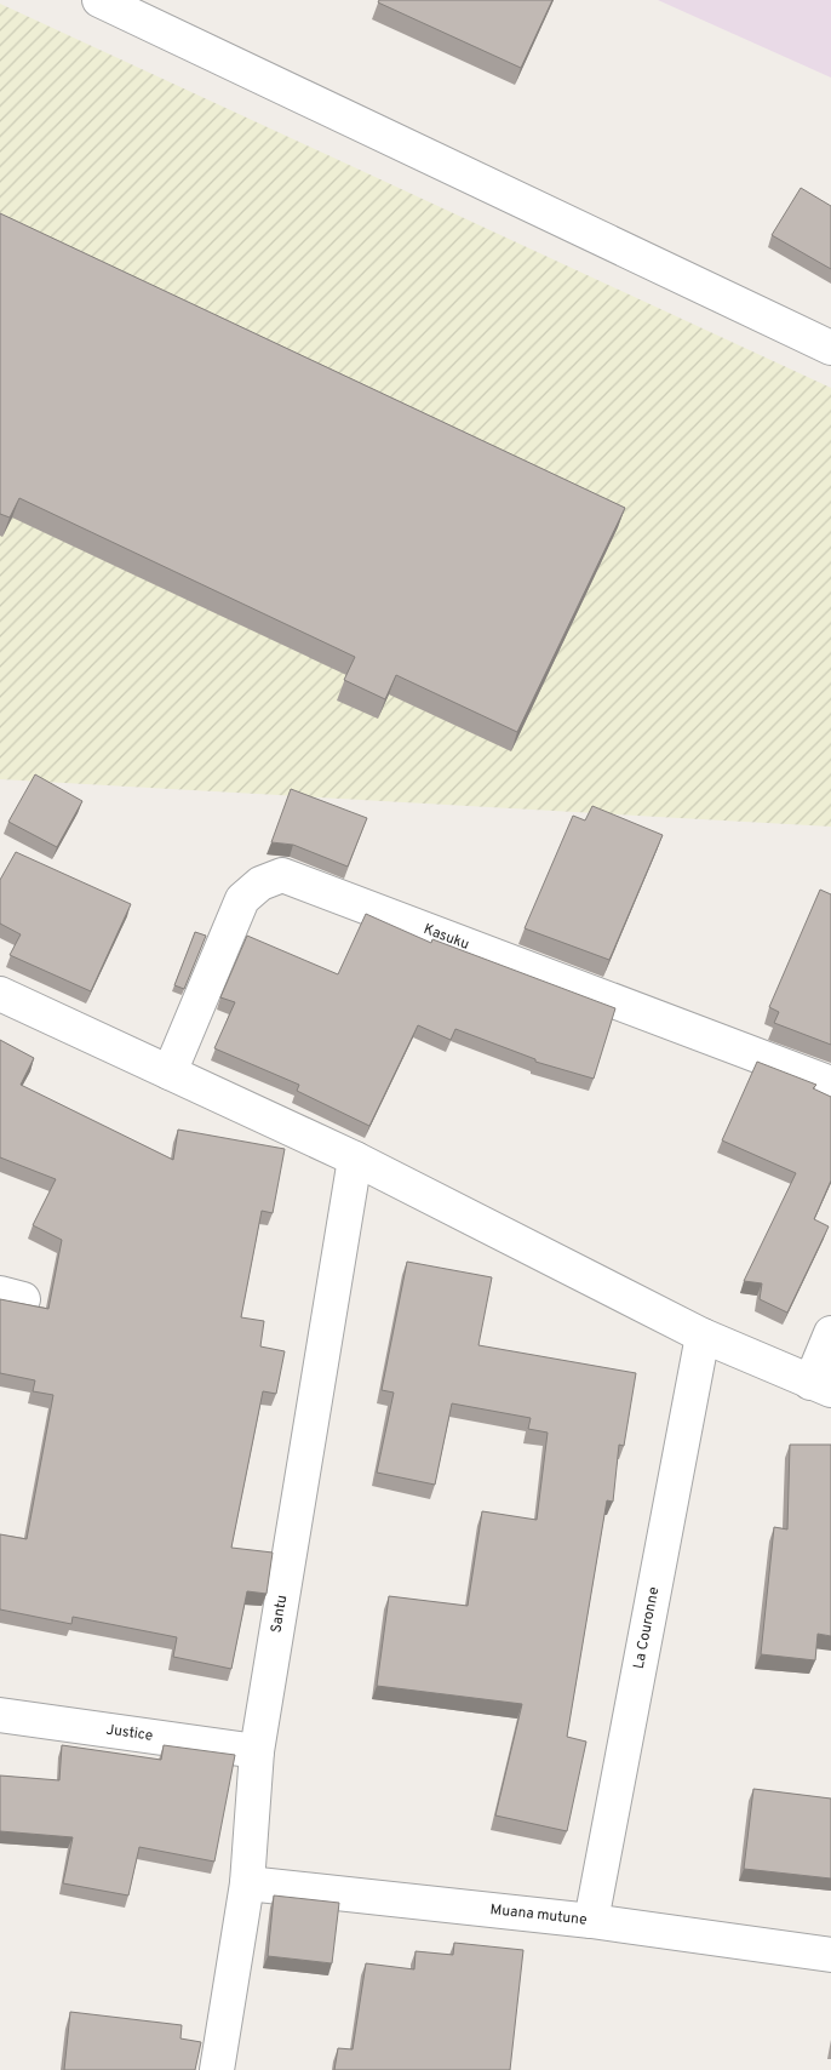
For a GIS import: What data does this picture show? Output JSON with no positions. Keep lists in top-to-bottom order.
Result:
{
  "streets": {
    "street": [
      "Kasuku",
      "Santu",
      "La Couronne",
      "Justice",
      "Muana mutune"
    ]
  },
  "crossings": [
    ["Santu", "Justice"],
    ["Santu", "Muana mutune"],
    ["La Couronne", "Muana mutune"]
  ]
}
